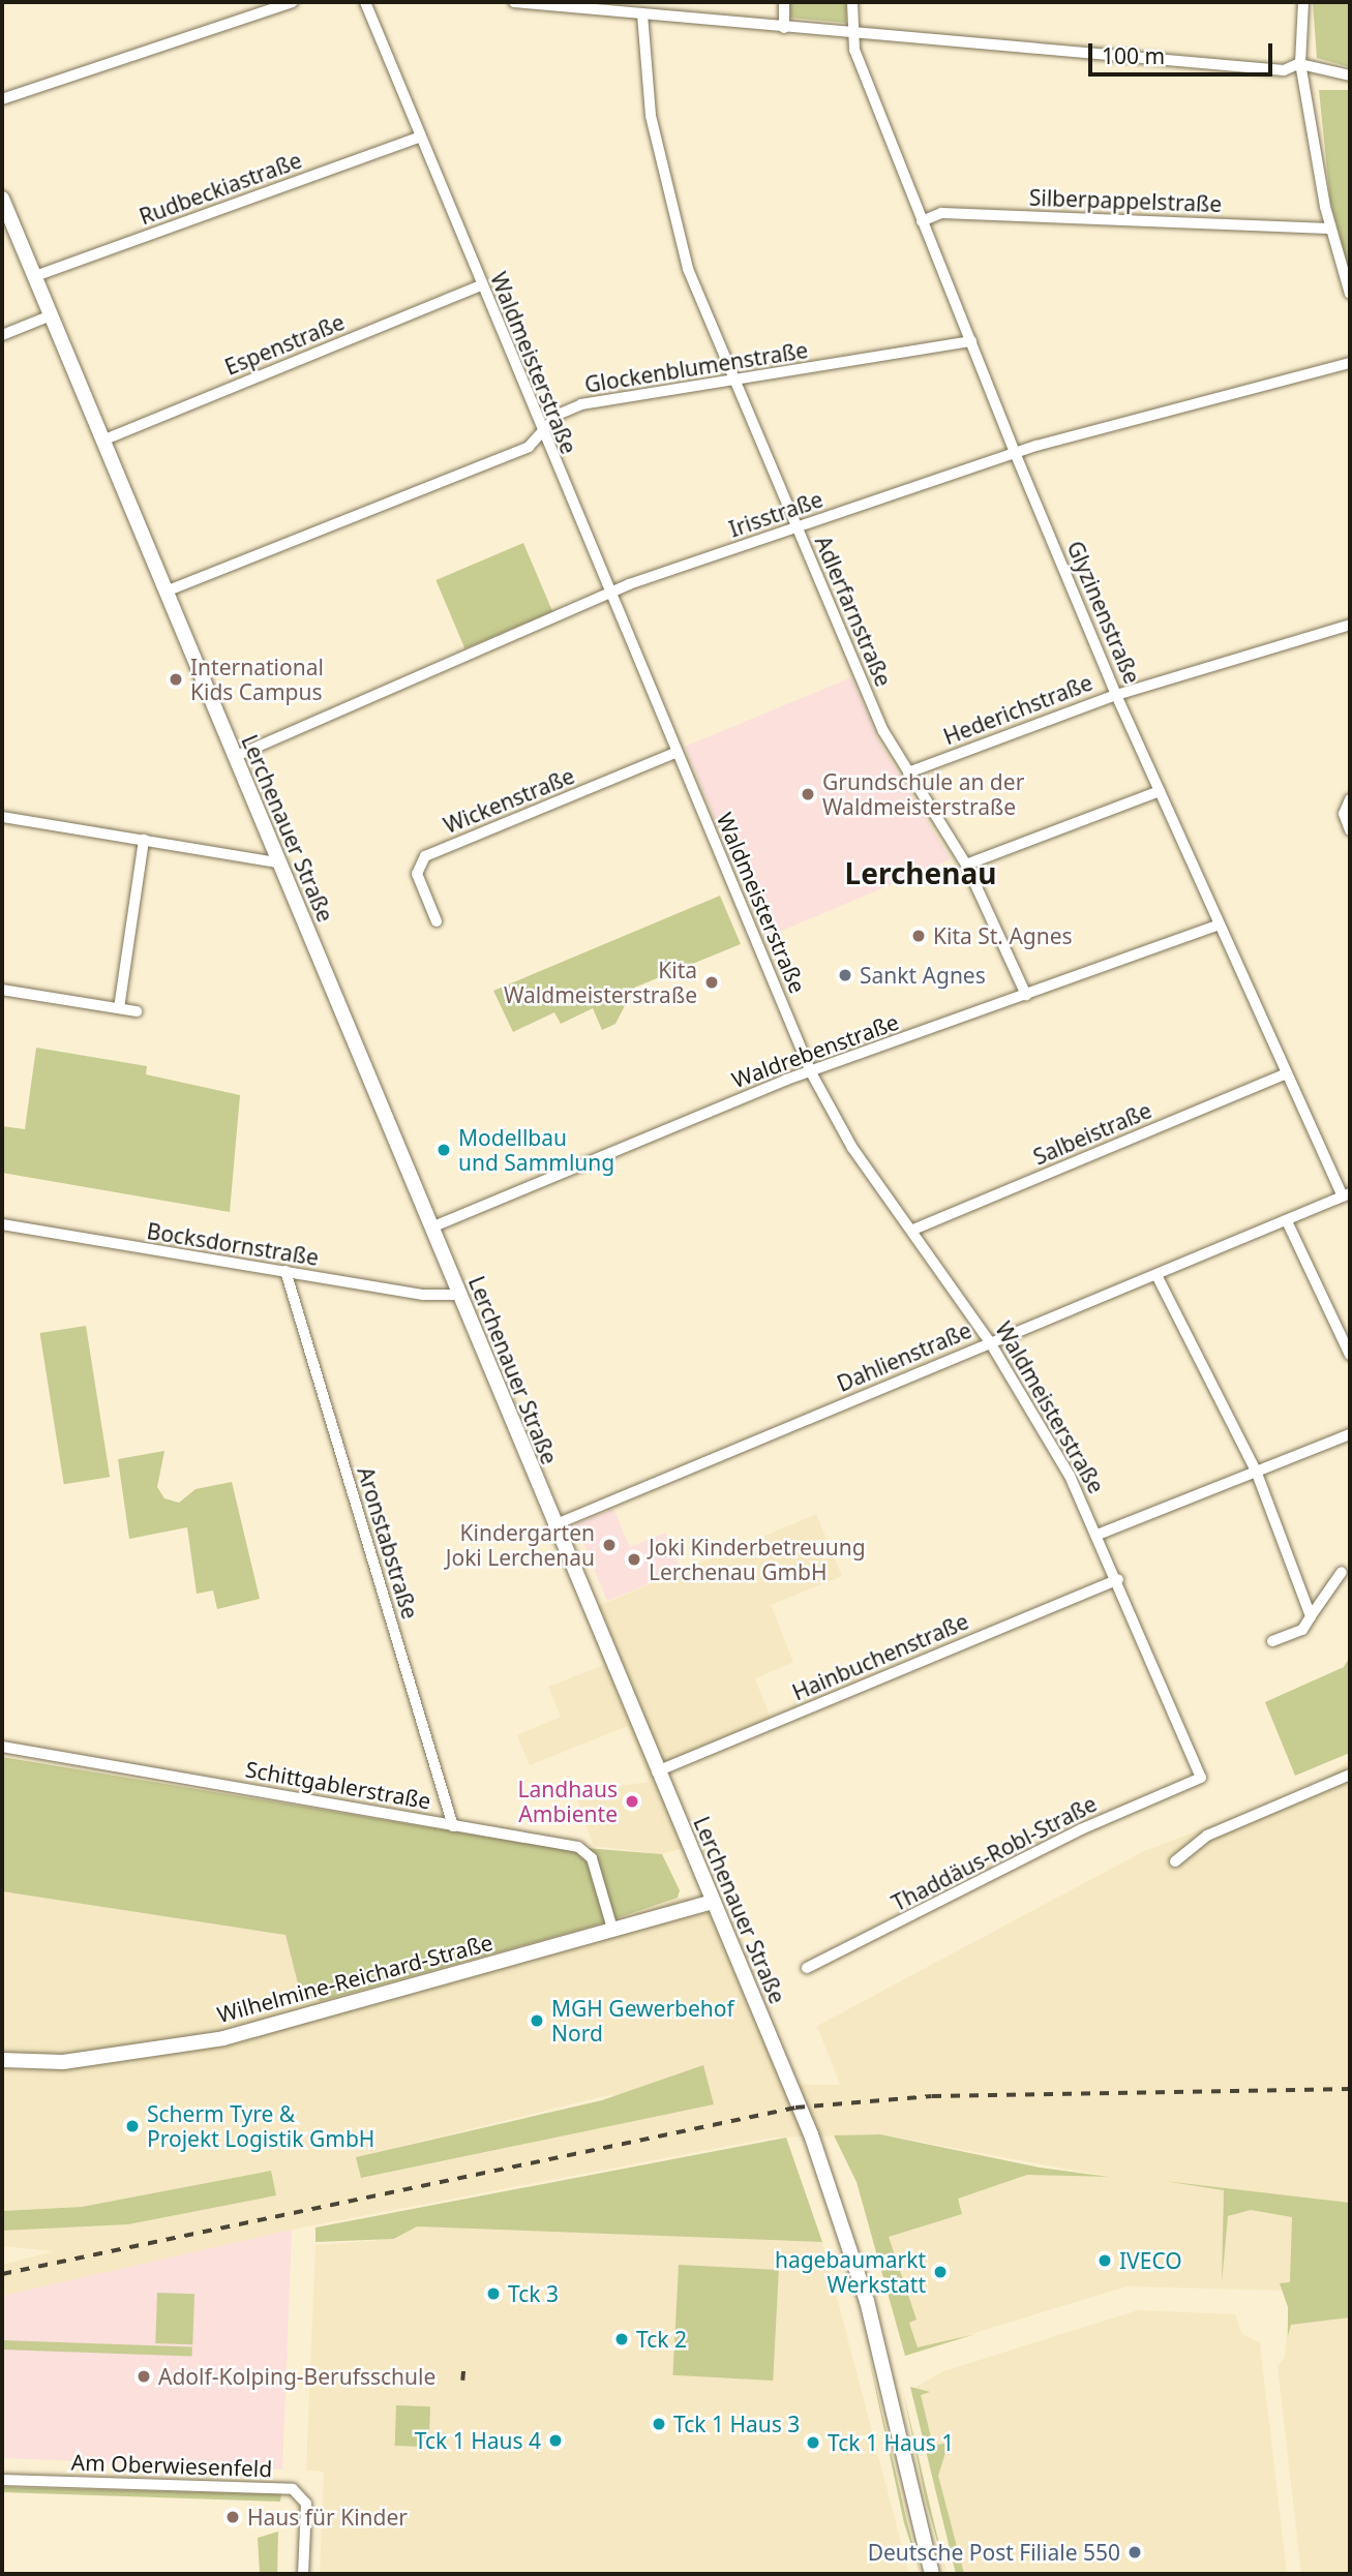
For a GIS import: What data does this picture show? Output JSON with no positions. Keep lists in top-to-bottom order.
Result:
{
  "streets": {
    "main road": ["Lerchenauer Straße", "Wilhelmine-Reichard-Straße"],
    "street": [
      "Rudbeckiastraße",
      "Silberpappelstraße",
      "Espenstraße",
      "Waldmeisterstraße",
      "Glockenblumenstraße",
      "Irisstraße",
      "Adlerfarnstraße",
      "Glyzinenstraße",
      "Hederichstraße",
      "Wickenstraße",
      "Waldrebenstraße",
      "Salbeistraße",
      "Bocksdornstraße",
      "Dahlienstraße",
      "Aronstabstraße",
      "Hainbuchenstraße",
      "Schittgablerstraße",
      "Thaddäus-Robl-Straße",
      "Am Oberwiesenfeld"
    ]
  },
  "crossings": [
    ["Rudbeckiastraße", "Waldmeisterstraße"],
    ["Rudbeckiastraße", "Lerchenauer Straße"],
    ["Silberpappelstraße", "Glyzinenstraße"],
    ["Espenstraße", "Waldmeisterstraße"],
    ["Espenstraße", "Lerchenauer Straße"],
    ["Waldmeisterstraße", "Glockenblumenstraße"],
    ["Waldmeisterstraße", "Irisstraße"],
    ["Waldmeisterstraße", "Wickenstraße"],
    ["Waldmeisterstraße", "Waldrebenstraße"],
    ["Waldmeisterstraße", "Salbeistraße"],
    ["Waldmeisterstraße", "Dahlienstraße"],
    ["Waldmeisterstraße", "Hainbuchenstraße"],
    ["Waldmeisterstraße", "Thaddäus-Robl-Straße"],
    ["Glockenblumenstraße", "Adlerfarnstraße"],
    ["Glockenblumenstraße", "Glyzinenstraße"],
    ["Glockenblumenstraße", "Lerchenauer Straße"],
    ["Irisstraße", "Adlerfarnstraße"],
    ["Irisstraße", "Glyzinenstraße"],
    ["Irisstraße", "Lerchenauer Straße"],
    ["Adlerfarnstraße", "Hederichstraße"],
    ["Adlerfarnstraße", "Waldrebenstraße"],
    ["Glyzinenstraße", "Hederichstraße"],
    ["Glyzinenstraße", "Waldrebenstraße"],
    ["Glyzinenstraße", "Salbeistraße"],
    ["Glyzinenstraße", "Dahlienstraße"],
    ["Lerchenauer Straße", "Waldrebenstraße"],
    ["Lerchenauer Straße", "Bocksdornstraße"],
    ["Lerchenauer Straße", "Dahlienstraße"],
    ["Lerchenauer Straße", "Hainbuchenstraße"],
    ["Lerchenauer Straße", "Wilhelmine-Reichard-Straße"],
    ["Bocksdornstraße", "Aronstabstraße"],
    ["Aronstabstraße", "Schittgablerstraße"],
    ["Schittgablerstraße", "Wilhelmine-Reichard-Straße"]
  ],
  "districts": ["Lerchenau"],
  "places": [
    "International Kids Campus",
    "Grundschule an der Waldmeisterstraße",
    "Kita St. Agnes",
    "Sankt Agnes",
    "Kita Waldmeisterstraße",
    "Modellbau und Sammlung",
    "Kindergarten Joki Lerchenau",
    "Joki Kinderbetreuung Lerchenau GmbH",
    "Landhaus Ambiente",
    "MGH Gewerbehof Nord",
    "Scherm Tyre & Projekt Logistik GmbH",
    "IVECO",
    "hagebaumarkt Werkstatt",
    "Tck 3",
    "Tck 2",
    "Adolf-Kolping-Berufsschule",
    "Tck 1 Haus 3",
    "Tck 1 Haus 4",
    "Tck 1 Haus 1",
    "Haus für Kinder",
    "Deutsche Post Filiale 550"
  ],
  "scale_bar": "100 m"
}
